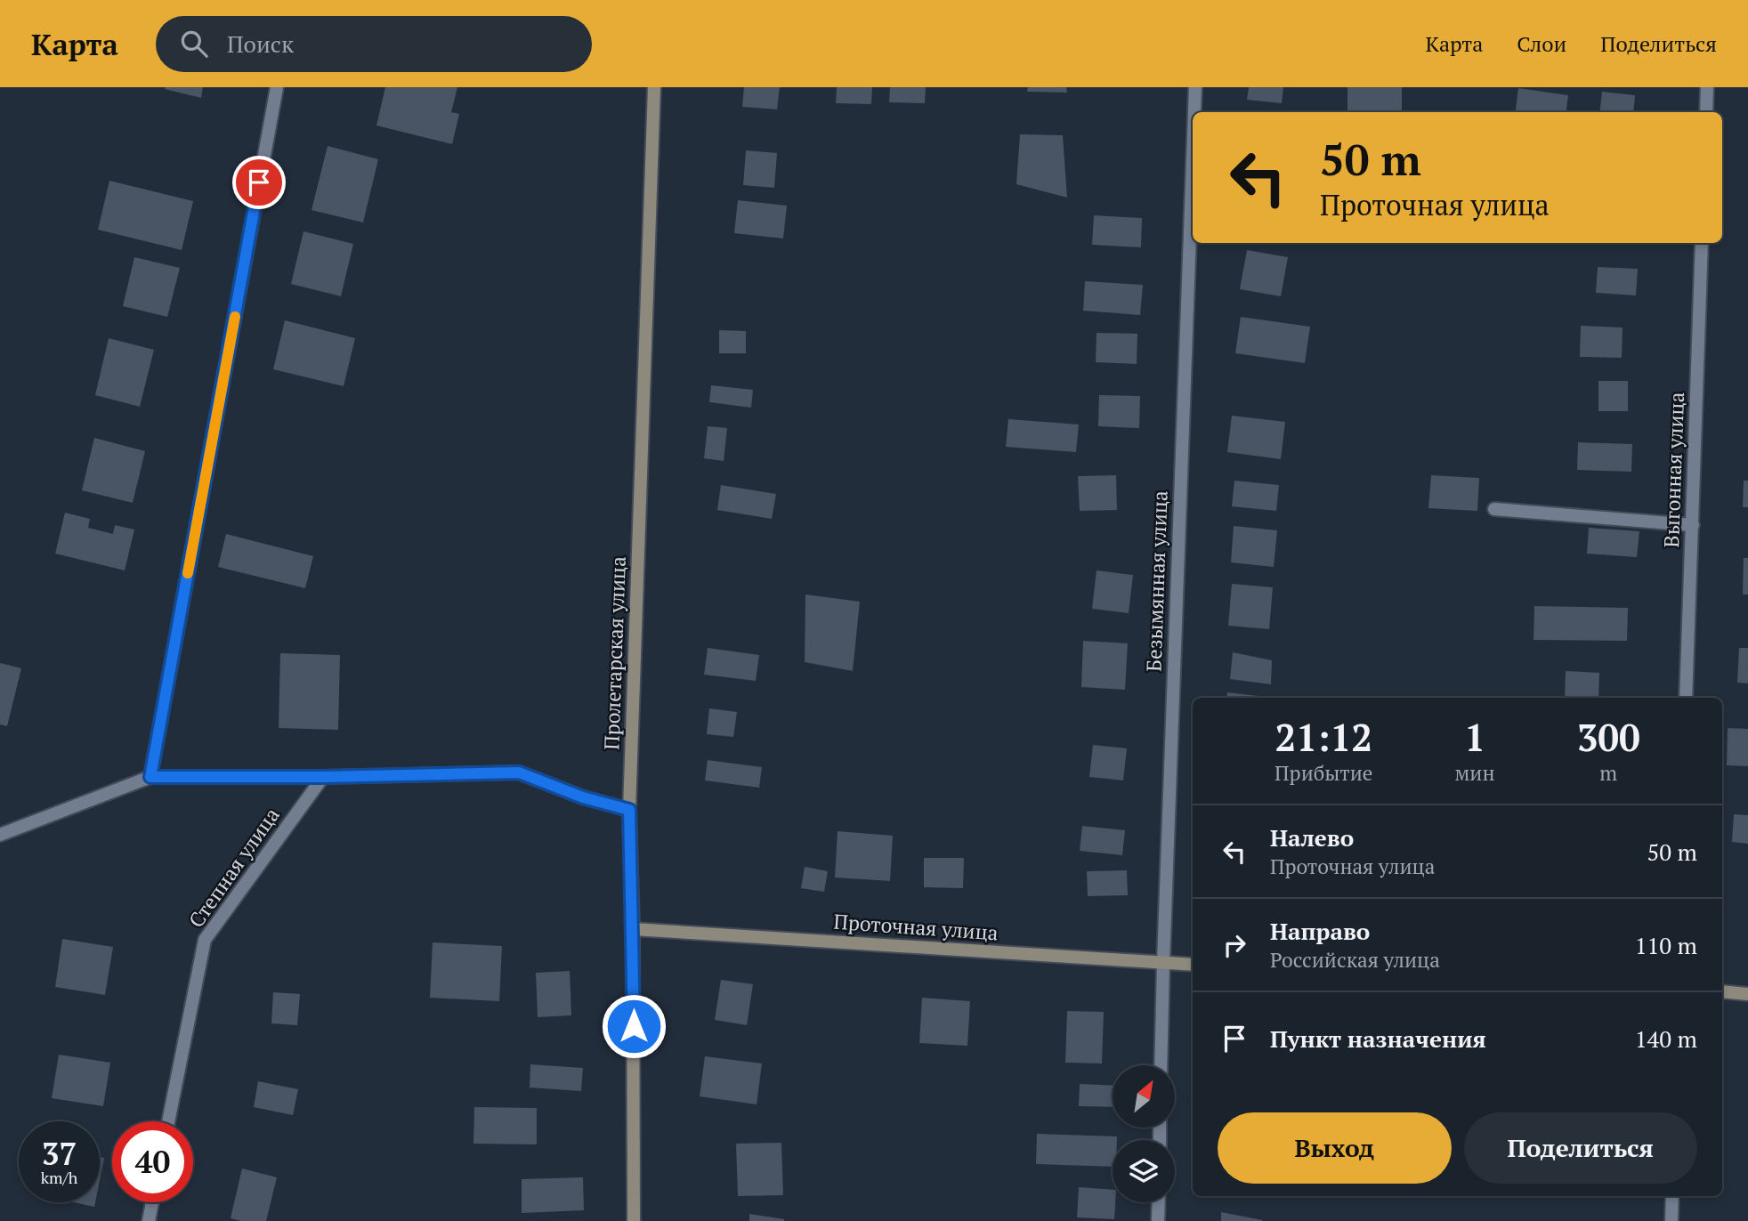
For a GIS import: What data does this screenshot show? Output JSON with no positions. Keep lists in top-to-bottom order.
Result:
{
  "streets": {
    "street": [
      "Выгонная улица",
      "Безымянная улица",
      "Пролетарская улица",
      "Степная улица",
      "Проточная улица"
    ]
  },
  "crossings": [
    ["Безымянная улица", "Проточная улица"],
    ["Пролетарская улица", "Проточная улица"]
  ],
  "north": "top right",
  "page": {
    "header": "Карта",
    "search": "Поиск",
    "nav": ["Карта", "Слои", "Поделиться"],
    "turn": ["50 m", "Проточная улица"],
    "eta": [
      "21:12",
      "Прибытие",
      "1",
      "мин",
      "300",
      "m"
    ],
    "list": [
      {
        "name": "Налево",
        "note": "Проточная улица",
        "value": "50 m"
      },
      {
        "name": "Направо",
        "note": "Российская улица",
        "value": "110 m"
      },
      {
        "name": "Пункт назначения",
        "value": "140 m"
      }
    ],
    "buttons": ["Выход", "Поделиться"],
    "speed": "37 km/h",
    "limit": "40"
  }
}
